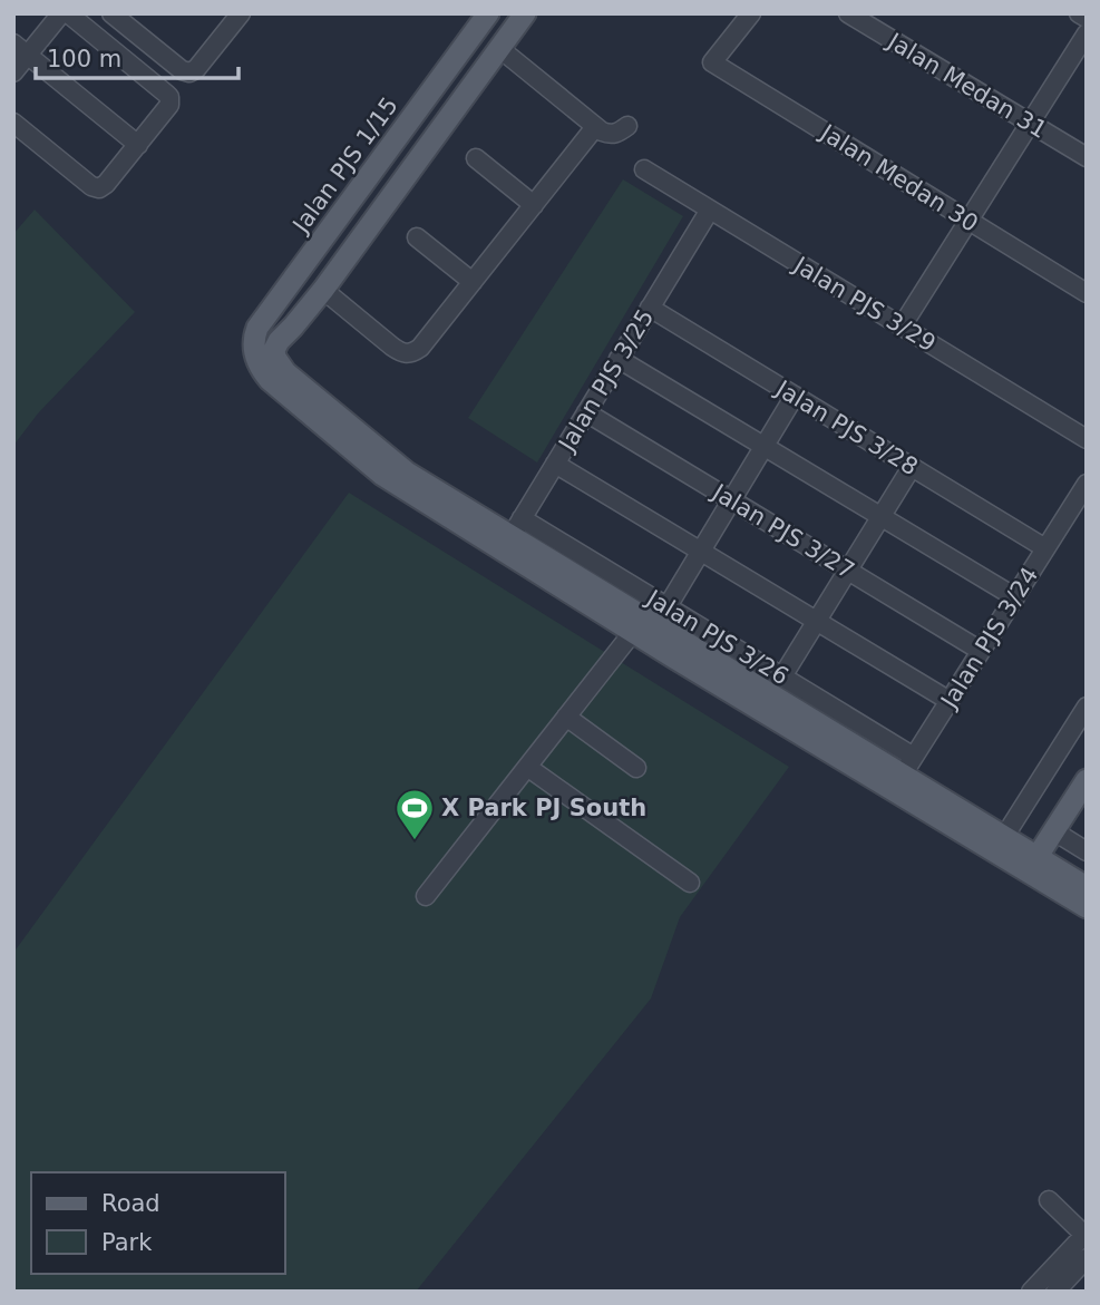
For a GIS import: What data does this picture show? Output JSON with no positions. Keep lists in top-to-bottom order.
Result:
{
  "streets": {
    "main road": ["Jalan PJS 1/15"],
    "street": [
      "Jalan Medan 31",
      "Jalan Medan 30",
      "Jalan PJS 3/29",
      "Jalan PJS 3/25",
      "Jalan PJS 3/28",
      "Jalan PJS 3/27",
      "Jalan PJS 3/26",
      "Jalan PJS 3/24"
    ]
  },
  "crossings": [
    ["Jalan PJS 3/29", "Jalan PJS 3/25"],
    ["Jalan PJS 3/25", "Jalan PJS 3/28"],
    ["Jalan PJS 3/25", "Jalan PJS 3/27"],
    ["Jalan PJS 3/25", "Jalan PJS 3/26"],
    ["Jalan PJS 3/28", "Jalan PJS 3/24"],
    ["Jalan PJS 3/27", "Jalan PJS 3/24"],
    ["Jalan PJS 3/26", "Jalan PJS 3/24"]
  ],
  "places": {
    "sports": ["X Park PJ South"]
  },
  "legend": ["Road", "Park"],
  "scale_bar": "100 m"
}
